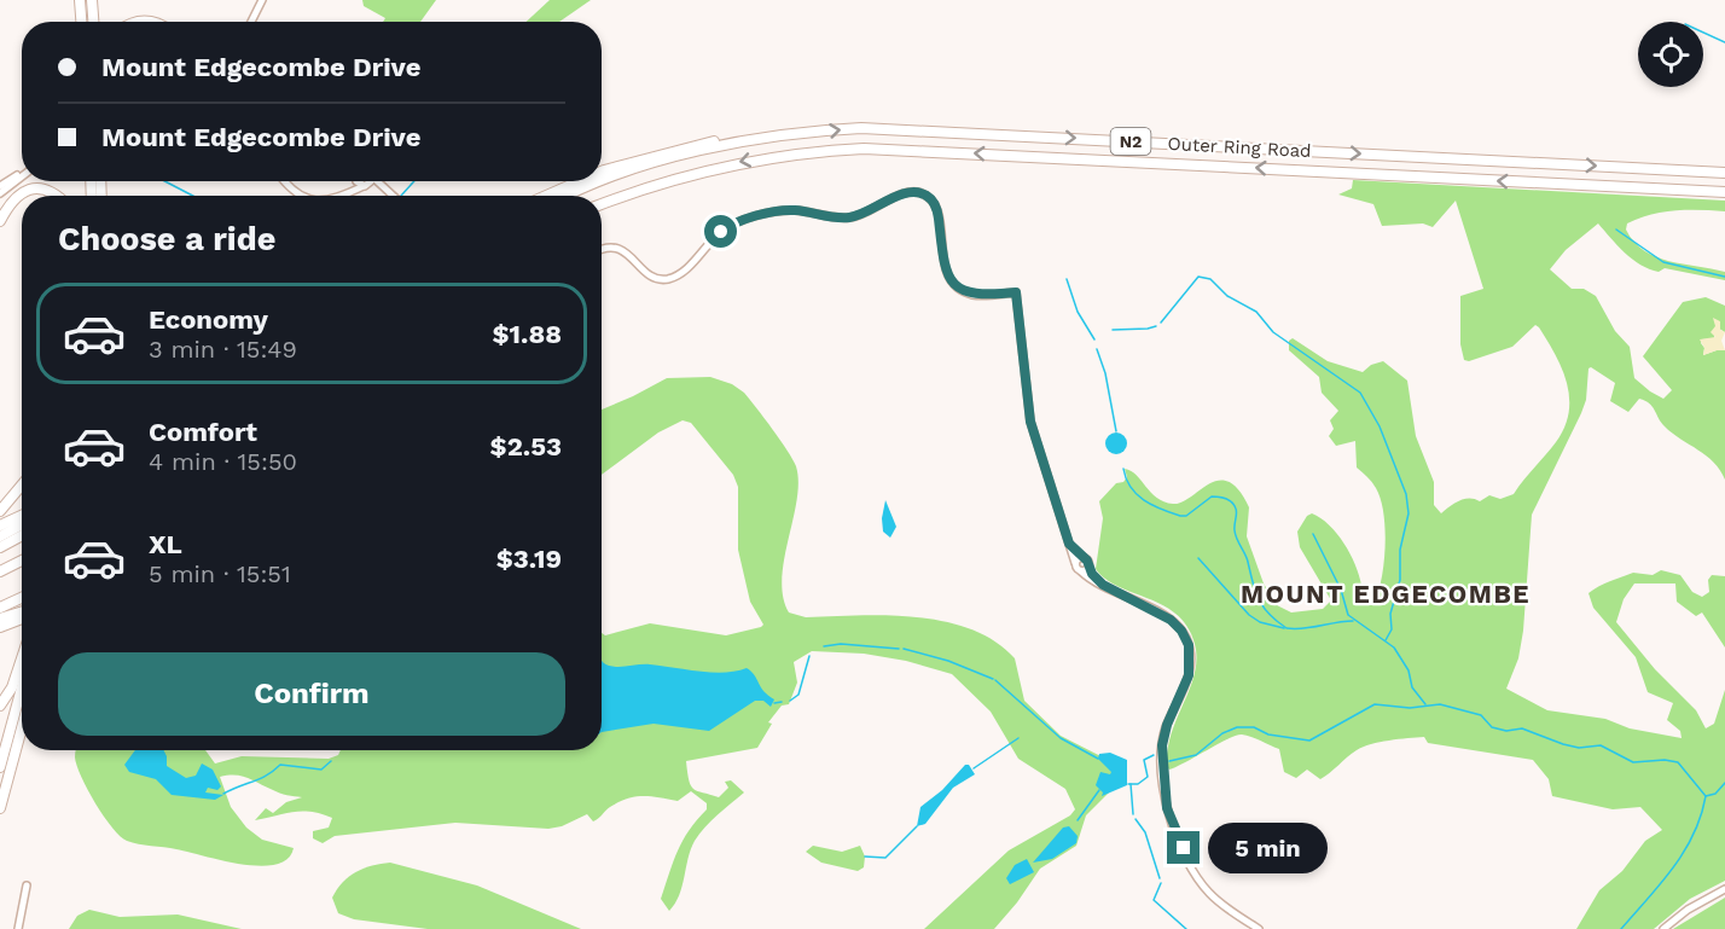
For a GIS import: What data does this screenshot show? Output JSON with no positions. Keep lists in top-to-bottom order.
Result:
{
  "streets": {
    "highway": ["N2", "Outer Ring Road"]
  },
  "districts": ["MOUNT EDGECOMBE"],
  "page": {
    "banner": ["Mount Edgecombe Drive", "Mount Edgecombe Drive"],
    "heading": "Choose a ride",
    "list": [
      {
        "name": "Economy",
        "note": "3 min · 15:49",
        "value": "$1.88"
      },
      {
        "name": "Comfort",
        "note": "4 min · 15:50",
        "value": "$2.53"
      },
      {
        "name": "XL",
        "note": "5 min · 15:51",
        "value": "$3.19"
      }
    ],
    "buttons": "Confirm",
    "bubble": "5 min"
  }
}
